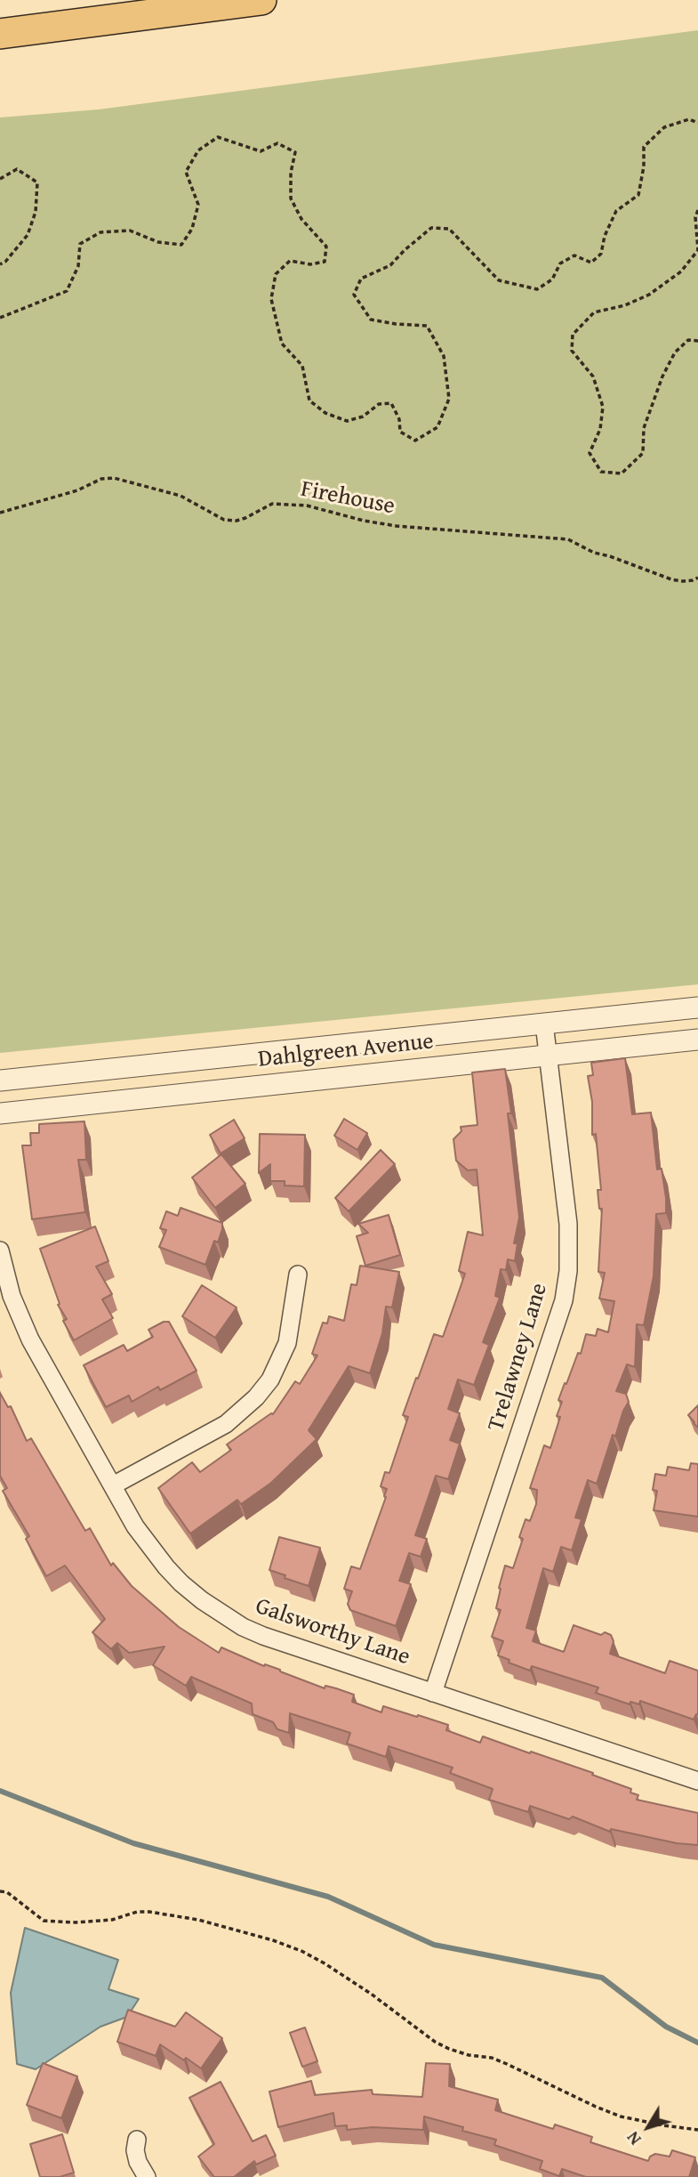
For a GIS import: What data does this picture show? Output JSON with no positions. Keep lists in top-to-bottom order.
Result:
{
  "streets": {
    "street": ["Dahlgreen Avenue", "Trelawney Lane", "Galsworthy Lane"],
    "path": ["Firehouse"]
  },
  "crossings": [
    ["Dahlgreen Avenue", "Trelawney Lane"],
    ["Trelawney Lane", "Galsworthy Lane"]
  ],
  "north": "bottom left"
}
